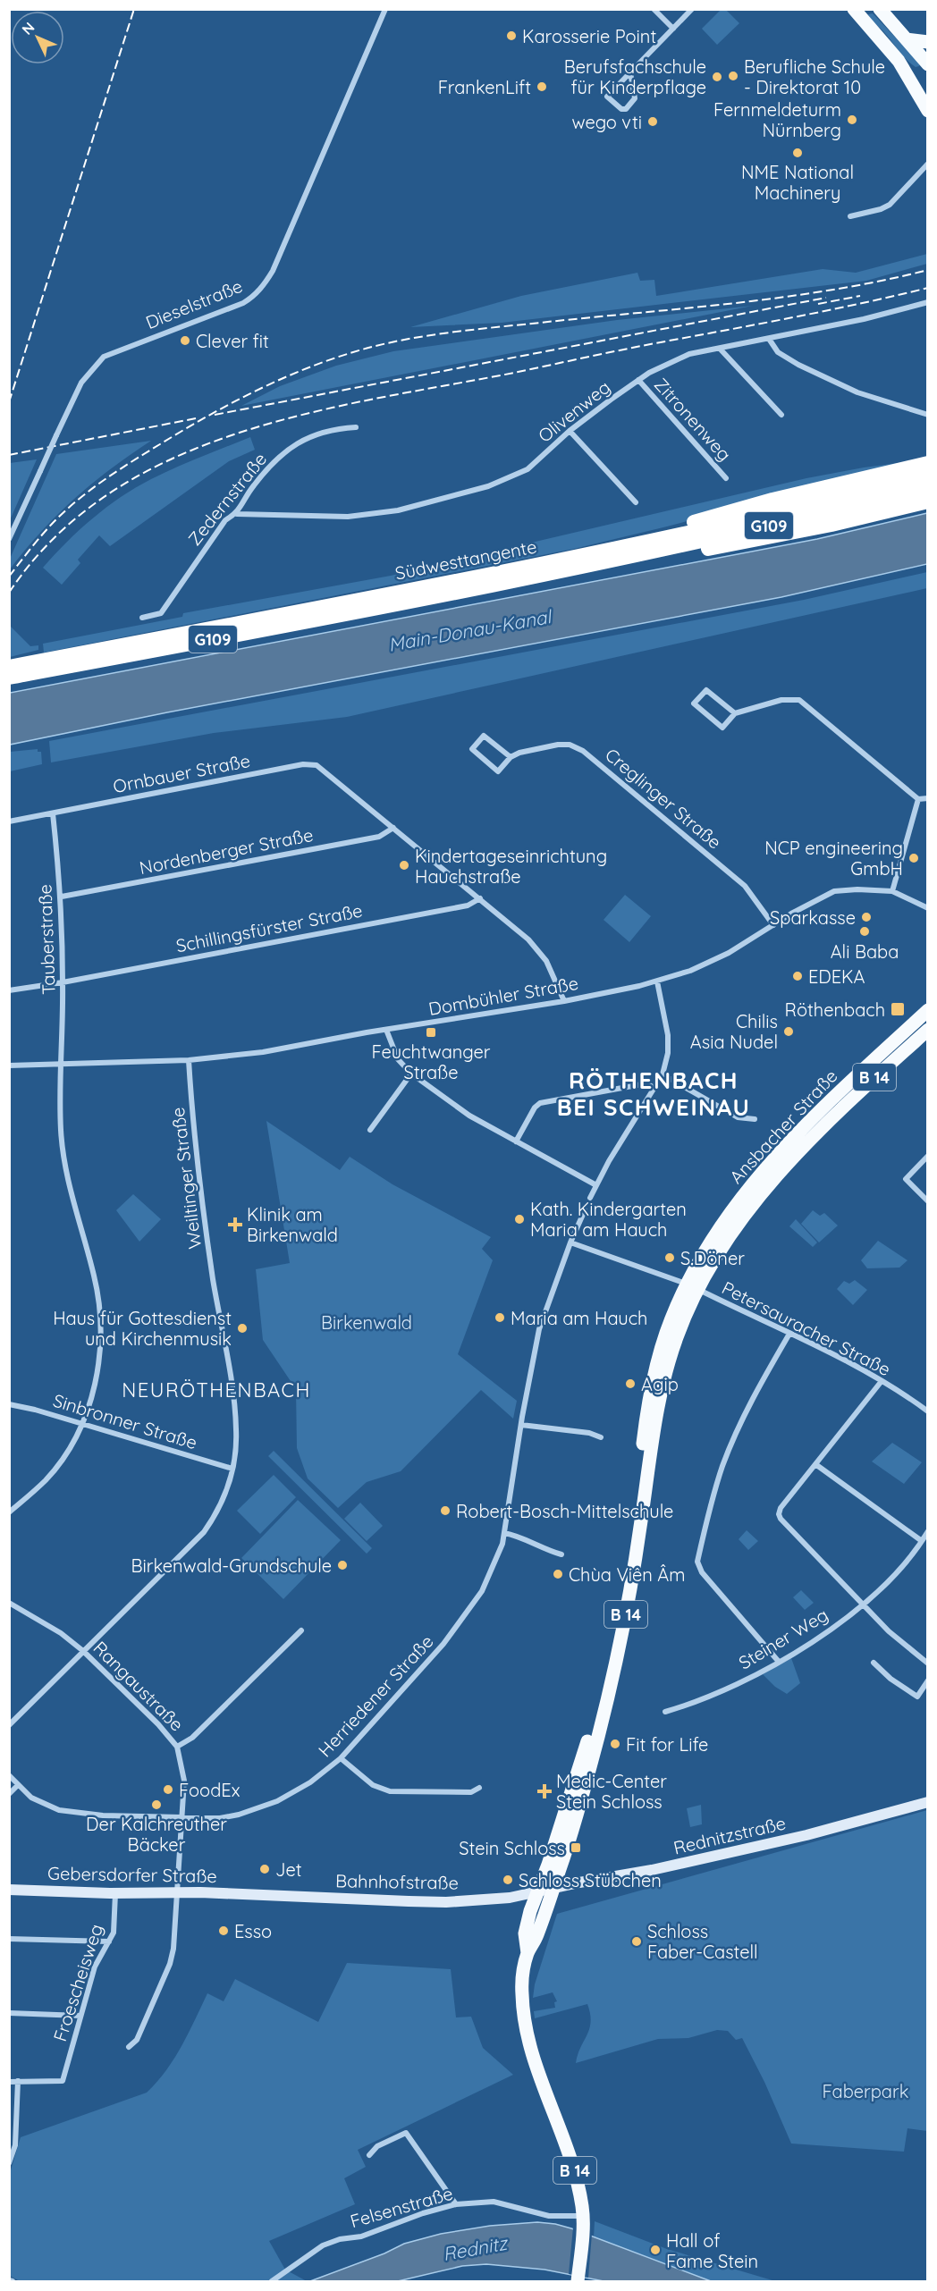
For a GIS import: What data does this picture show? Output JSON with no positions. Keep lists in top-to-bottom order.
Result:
{
  "streets": {
    "highway": ["G109", "Südwesttangente"],
    "main road": [
      "B 14",
      "Ansbacher Straße",
      "Rednitzstraße",
      "Gebersdorfer Straße",
      "Bahnhofstraße"
    ],
    "street": [
      "Dieselstraße",
      "Olivenweg",
      "Zitronenweg",
      "Zedernstraße",
      "Ornbauer Straße",
      "Creglinger Straße",
      "Nordenberger Straße",
      "Schillingsfürster Straße",
      "Tauberstraße",
      "Dombühler Straße",
      "Weiltinger Straße",
      "Petersauracher Straße",
      "Sinbronner Straße",
      "Steiner Weg",
      "Rangaustraße",
      "Herriedener Straße",
      "Froescheisweg",
      "Felsenstraße"
    ]
  },
  "crossings": [
    ["Olivenweg", "Zitronenweg"],
    ["Olivenweg", "Zedernstraße"],
    ["Ornbauer Straße", "Nordenberger Straße"],
    ["Ornbauer Straße", "Tauberstraße"],
    ["Creglinger Straße", "Dombühler Straße"],
    ["Nordenberger Straße", "Tauberstraße"],
    ["Schillingsfürster Straße", "Tauberstraße"],
    ["Tauberstraße", "Dombühler Straße"],
    ["Tauberstraße", "Sinbronner Straße"],
    ["Dombühler Straße", "Weiltinger Straße"],
    ["B 14", "Ansbacher Straße"],
    ["B 14", "Rednitzstraße"],
    ["B 14", "Bahnhofstraße"],
    ["B 14", "Felsenstraße"],
    ["Ansbacher Straße", "Petersauracher Straße"],
    ["Ansbacher Straße", "Rednitzstraße"],
    ["Ansbacher Straße", "Bahnhofstraße"],
    ["Weiltinger Straße", "Sinbronner Straße"],
    ["Weiltinger Straße", "Rangaustraße"],
    ["Petersauracher Straße", "Herriedener Straße"],
    ["Rangaustraße", "Herriedener Straße"],
    ["Rangaustraße", "Gebersdorfer Straße"],
    ["Rednitzstraße", "Bahnhofstraße"],
    ["Gebersdorfer Straße", "Bahnhofstraße"],
    ["Gebersdorfer Straße", "Froescheisweg"]
  ],
  "districts": ["RÖTHENBACH BEI SCHWEINAU", "NEURÖTHENBACH"],
  "water": ["Main-Donau-Kanal", "Rednitz"],
  "parks": ["Birkenwald", "Faberpark"],
  "places": {
    "other": [
      "Karosserie Point",
      "Berufliche Schule - Direktorat 10",
      "Berufsfachschule für Kinderpflage",
      "FrankenLift",
      "Fernmeldeturm Nürnberg",
      "wego vti",
      "NME National Machinery",
      "Clever fit",
      "NCP engineering GmbH",
      "Kindertageseinrichtung Hauchstraße",
      "Sparkasse",
      "Ali Baba",
      "EDEKA",
      "Chilis Asia Nudel",
      "Kath. Kindergarten Maria am Hauch",
      "S.Döner",
      "Maria am Hauch",
      "Haus für Gottesdienst und Kirchenmusik",
      "Agip",
      "Robert-Bosch-Mittelschule",
      "Birkenwald-Grundschule",
      "Chùa Viên Âm",
      "Fit for Life",
      "FoodEx",
      "Der Kalchreuther Bäcker",
      "Jet",
      "Schloss Stübchen",
      "Esso",
      "Schloss Faber-Castell",
      "Hall of Fame Stein"
    ],
    "transit": ["Röthenbach", "Feuchtwanger Straße", "Stein Schloss"],
    "health": ["Klinik am Birkenwald", "Medic-Center Stein Schloss"]
  },
  "north": "top left"
}
